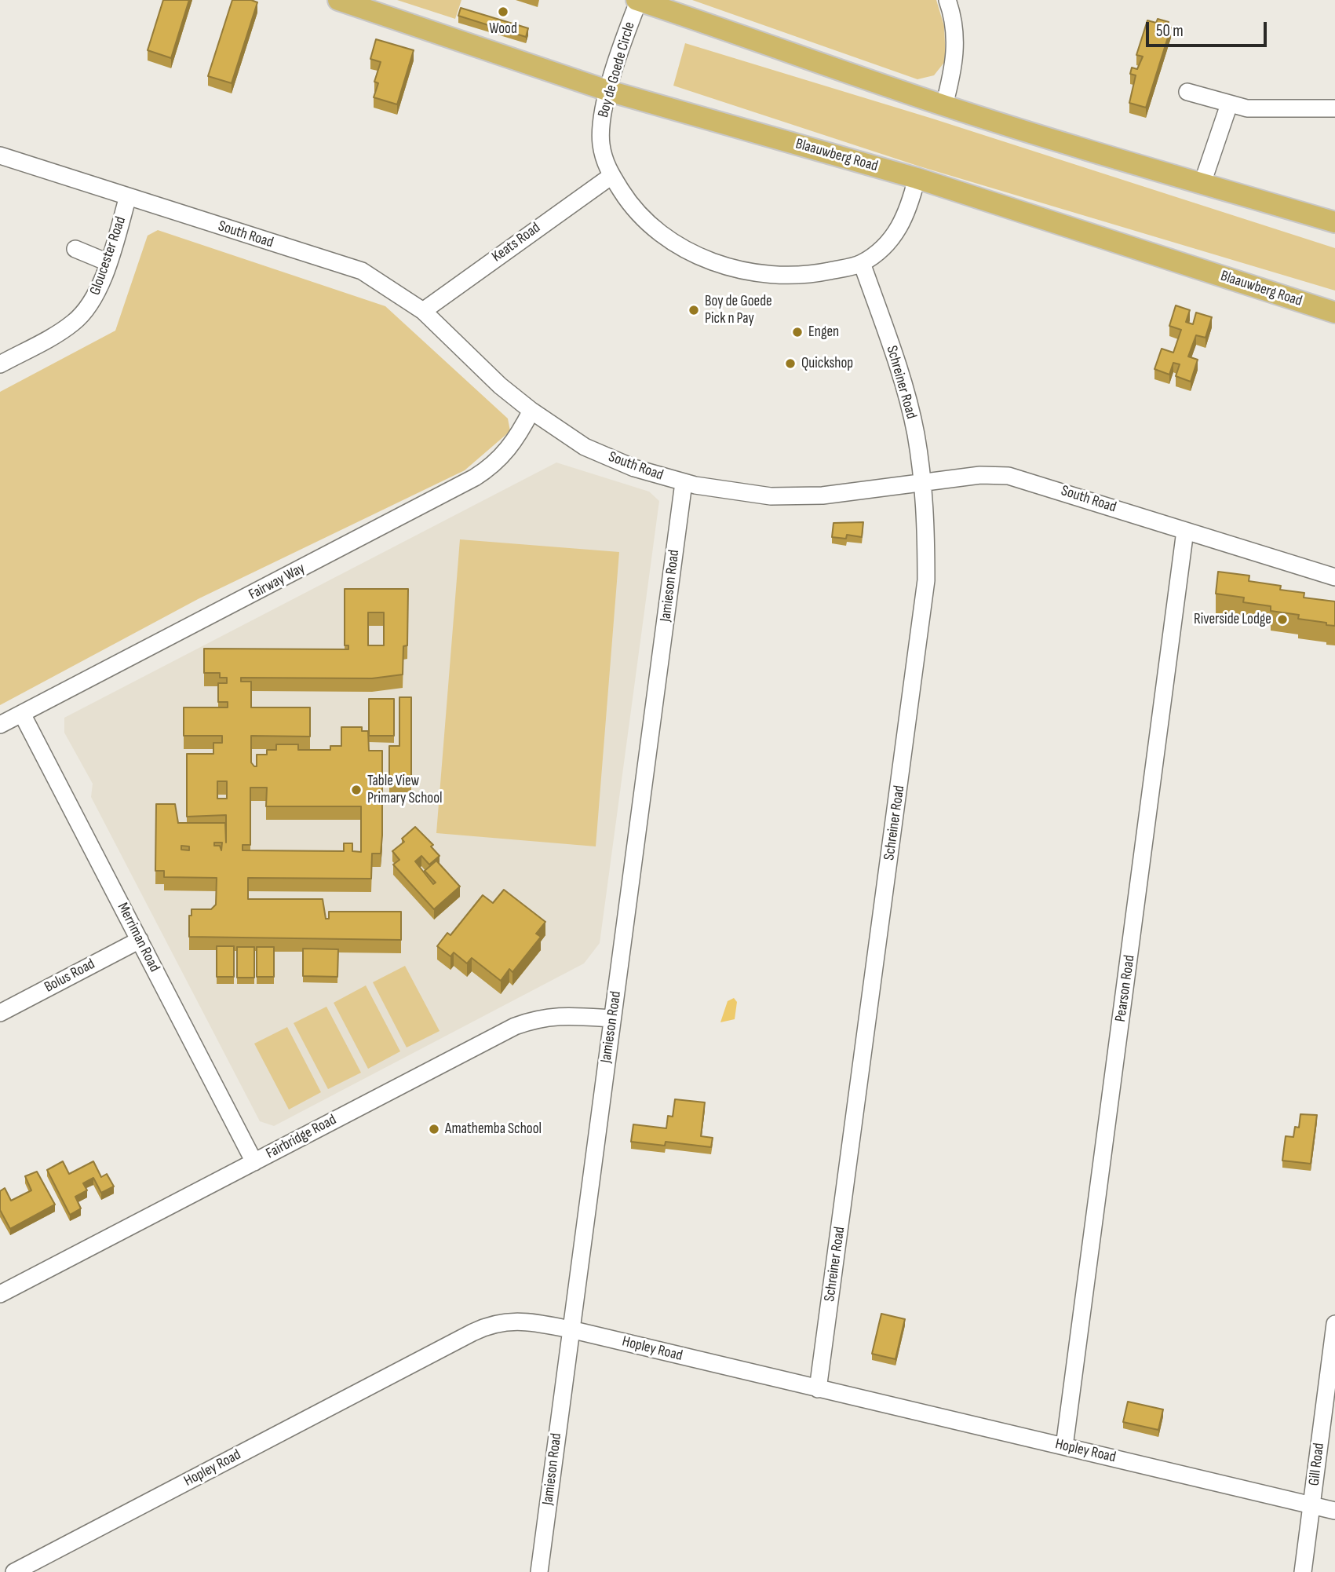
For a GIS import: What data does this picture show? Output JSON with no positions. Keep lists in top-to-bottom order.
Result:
{
  "streets": {
    "main road": ["Blaauwberg Road"],
    "street": [
      "Boy de Goede Circle",
      "South Road",
      "Keats Road",
      "Gloucester Road",
      "Schreiner Road",
      "Fairway Way",
      "Jamieson Road",
      "Merriman Road",
      "Bolus Road",
      "Pearson Road",
      "Fairbridge Road",
      "Hopley Road",
      "Gill Road"
    ]
  },
  "crossings": [
    ["Boy de Goede Circle", "Blaauwberg Road"],
    ["Boy de Goede Circle", "Keats Road"],
    ["Boy de Goede Circle", "Schreiner Road"],
    ["South Road", "Keats Road"],
    ["South Road", "Gloucester Road"],
    ["South Road", "Schreiner Road"],
    ["South Road", "Fairway Way"],
    ["South Road", "Jamieson Road"],
    ["South Road", "Pearson Road"],
    ["Schreiner Road", "Hopley Road"],
    ["Fairway Way", "Merriman Road"],
    ["Jamieson Road", "Fairbridge Road"],
    ["Jamieson Road", "Hopley Road"],
    ["Merriman Road", "Bolus Road"],
    ["Merriman Road", "Fairbridge Road"],
    ["Pearson Road", "Hopley Road"],
    ["Hopley Road", "Gill Road"]
  ],
  "places": [
    "Wood",
    "Boy de Goede Pick n Pay",
    "Engen",
    "Quickshop",
    "Riverside Lodge",
    "Table View Primary School",
    "Amathemba School"
  ],
  "scale_bar": "50 m"
}
